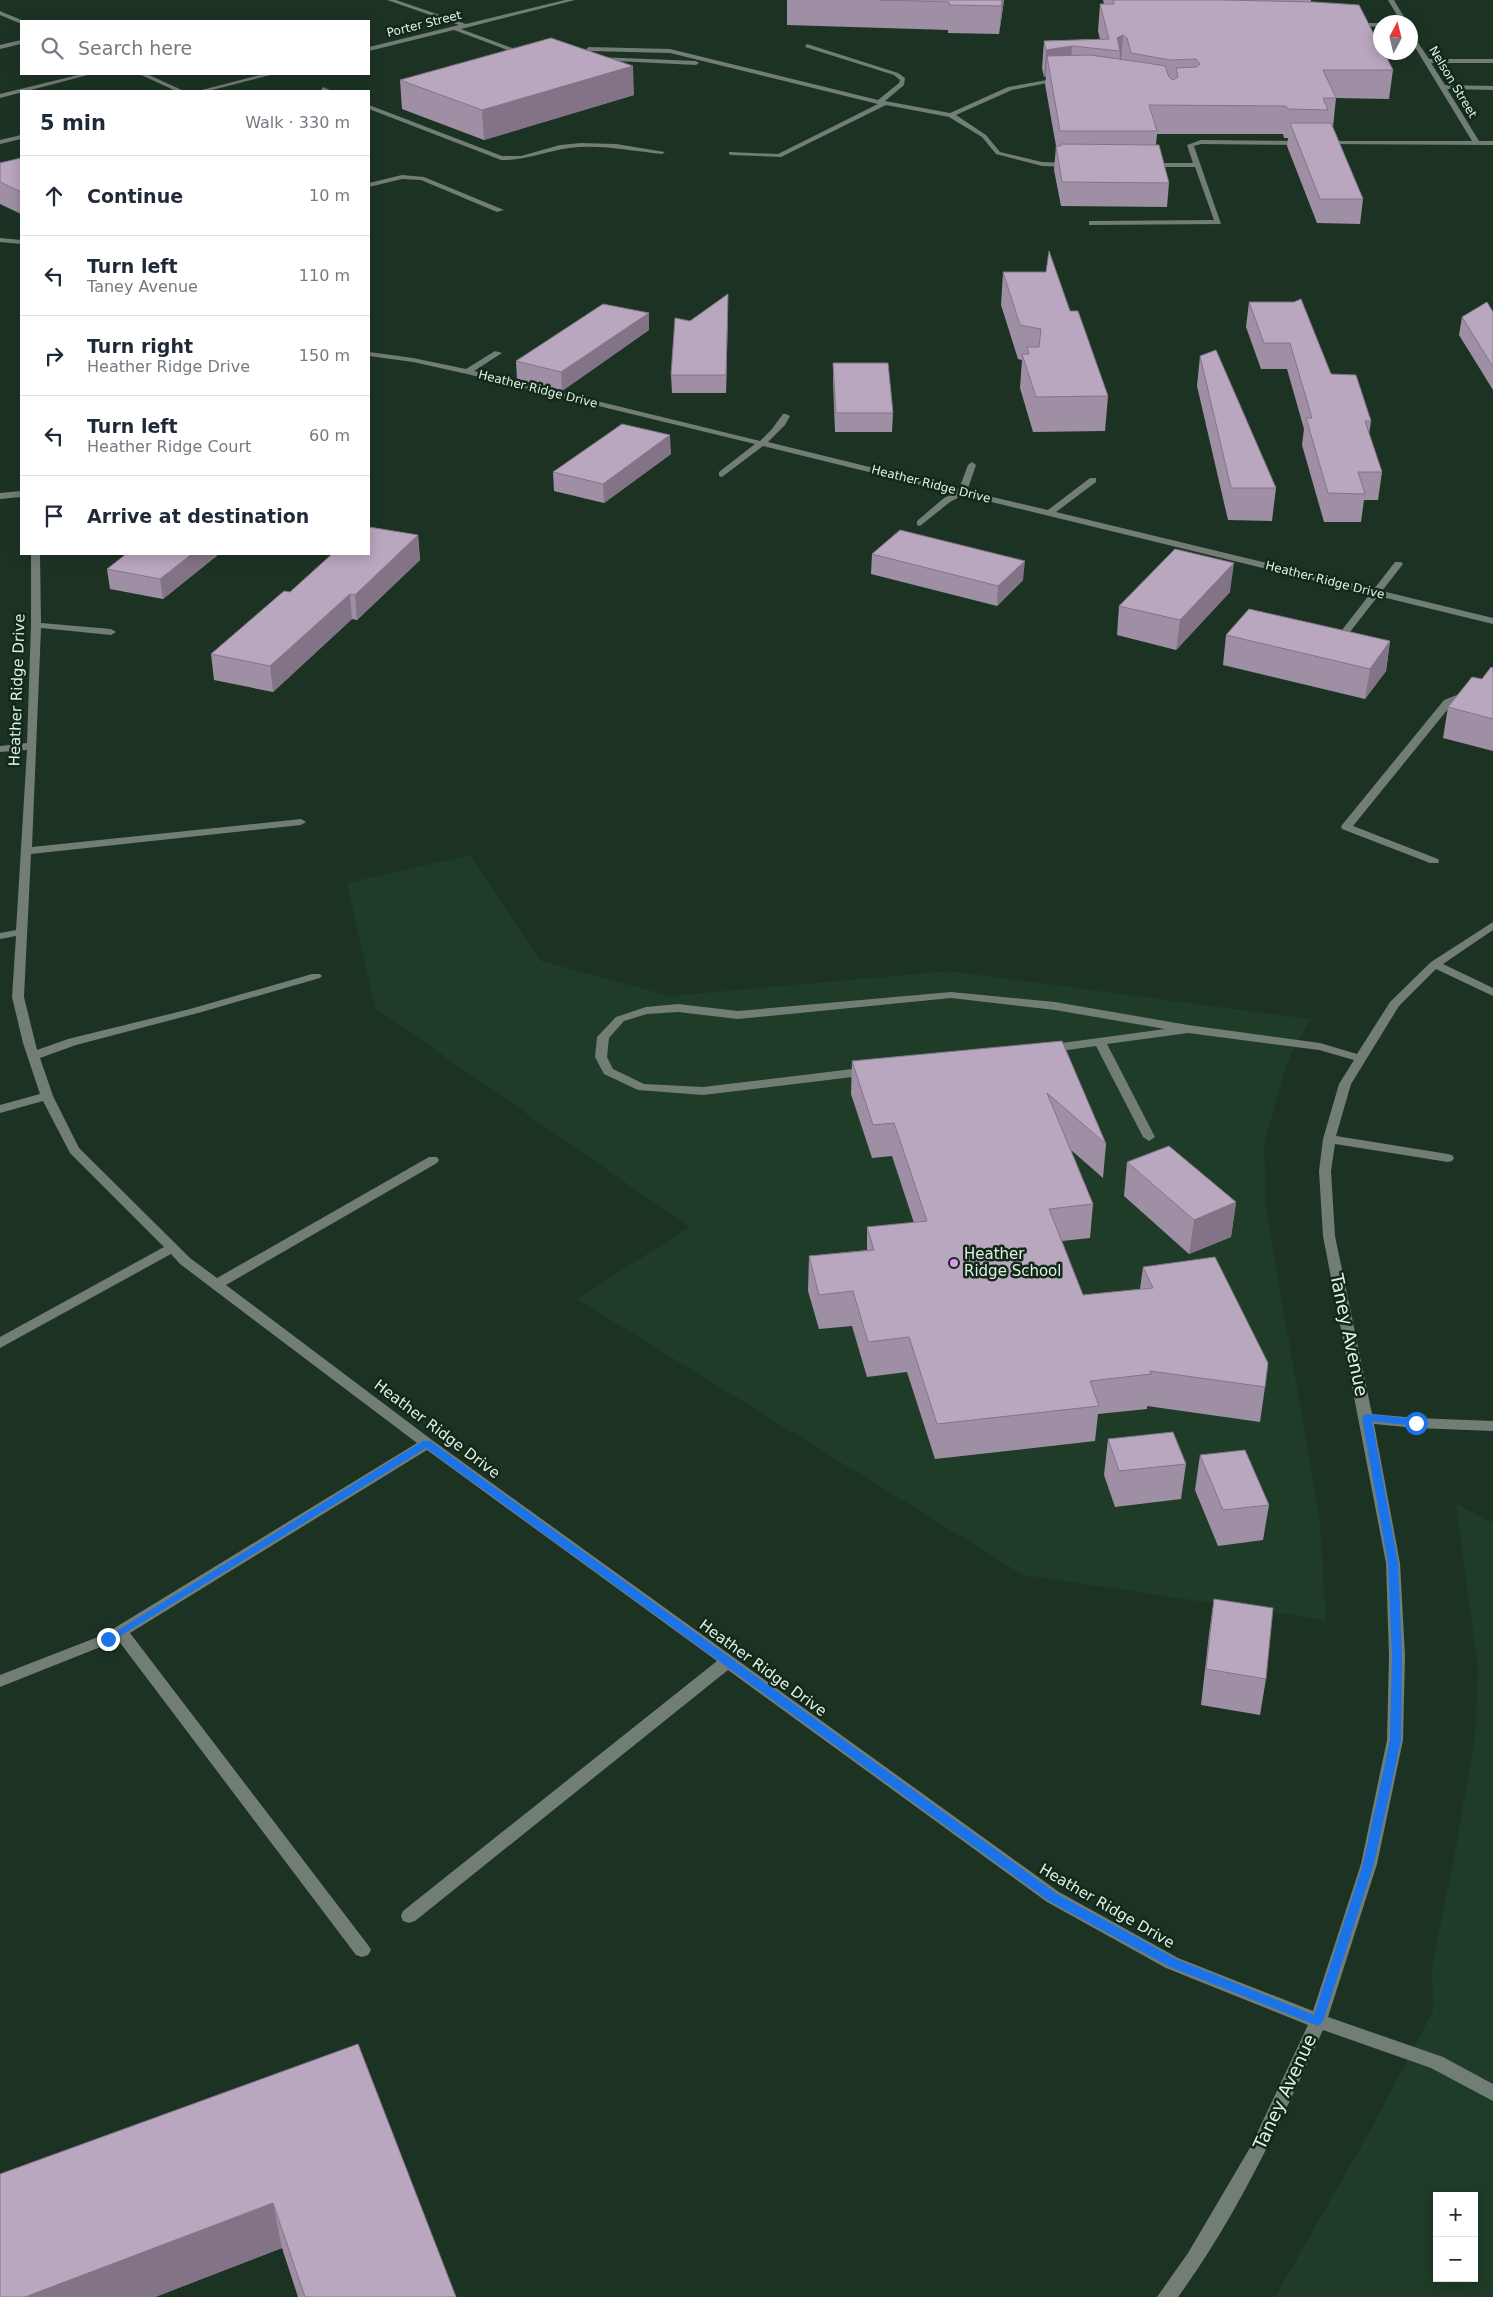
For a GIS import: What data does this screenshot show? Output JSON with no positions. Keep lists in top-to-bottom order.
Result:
{
  "streets": {
    "street": [
      "Porter Street",
      "Nelson Street",
      "Heather Ridge Drive",
      "Taney Avenue"
    ]
  },
  "crossings": [
    ["Heather Ridge Drive", "Taney Avenue"]
  ],
  "places": ["Heather Ridge School"],
  "north": "top",
  "page": {
    "search": "Search here",
    "heading": ["5 min", "Walk · 330 m"],
    "list": [
      ["Continue", "10 m"],
      ["Turn left", "Taney Avenue", "110 m"],
      ["Turn right", "Heather Ridge Drive", "150 m"],
      ["Turn left", "Heather Ridge Court", "60 m"],
      "Arrive at destination"
    ],
    "map_buttons": ["+", "−"]
  }
}
